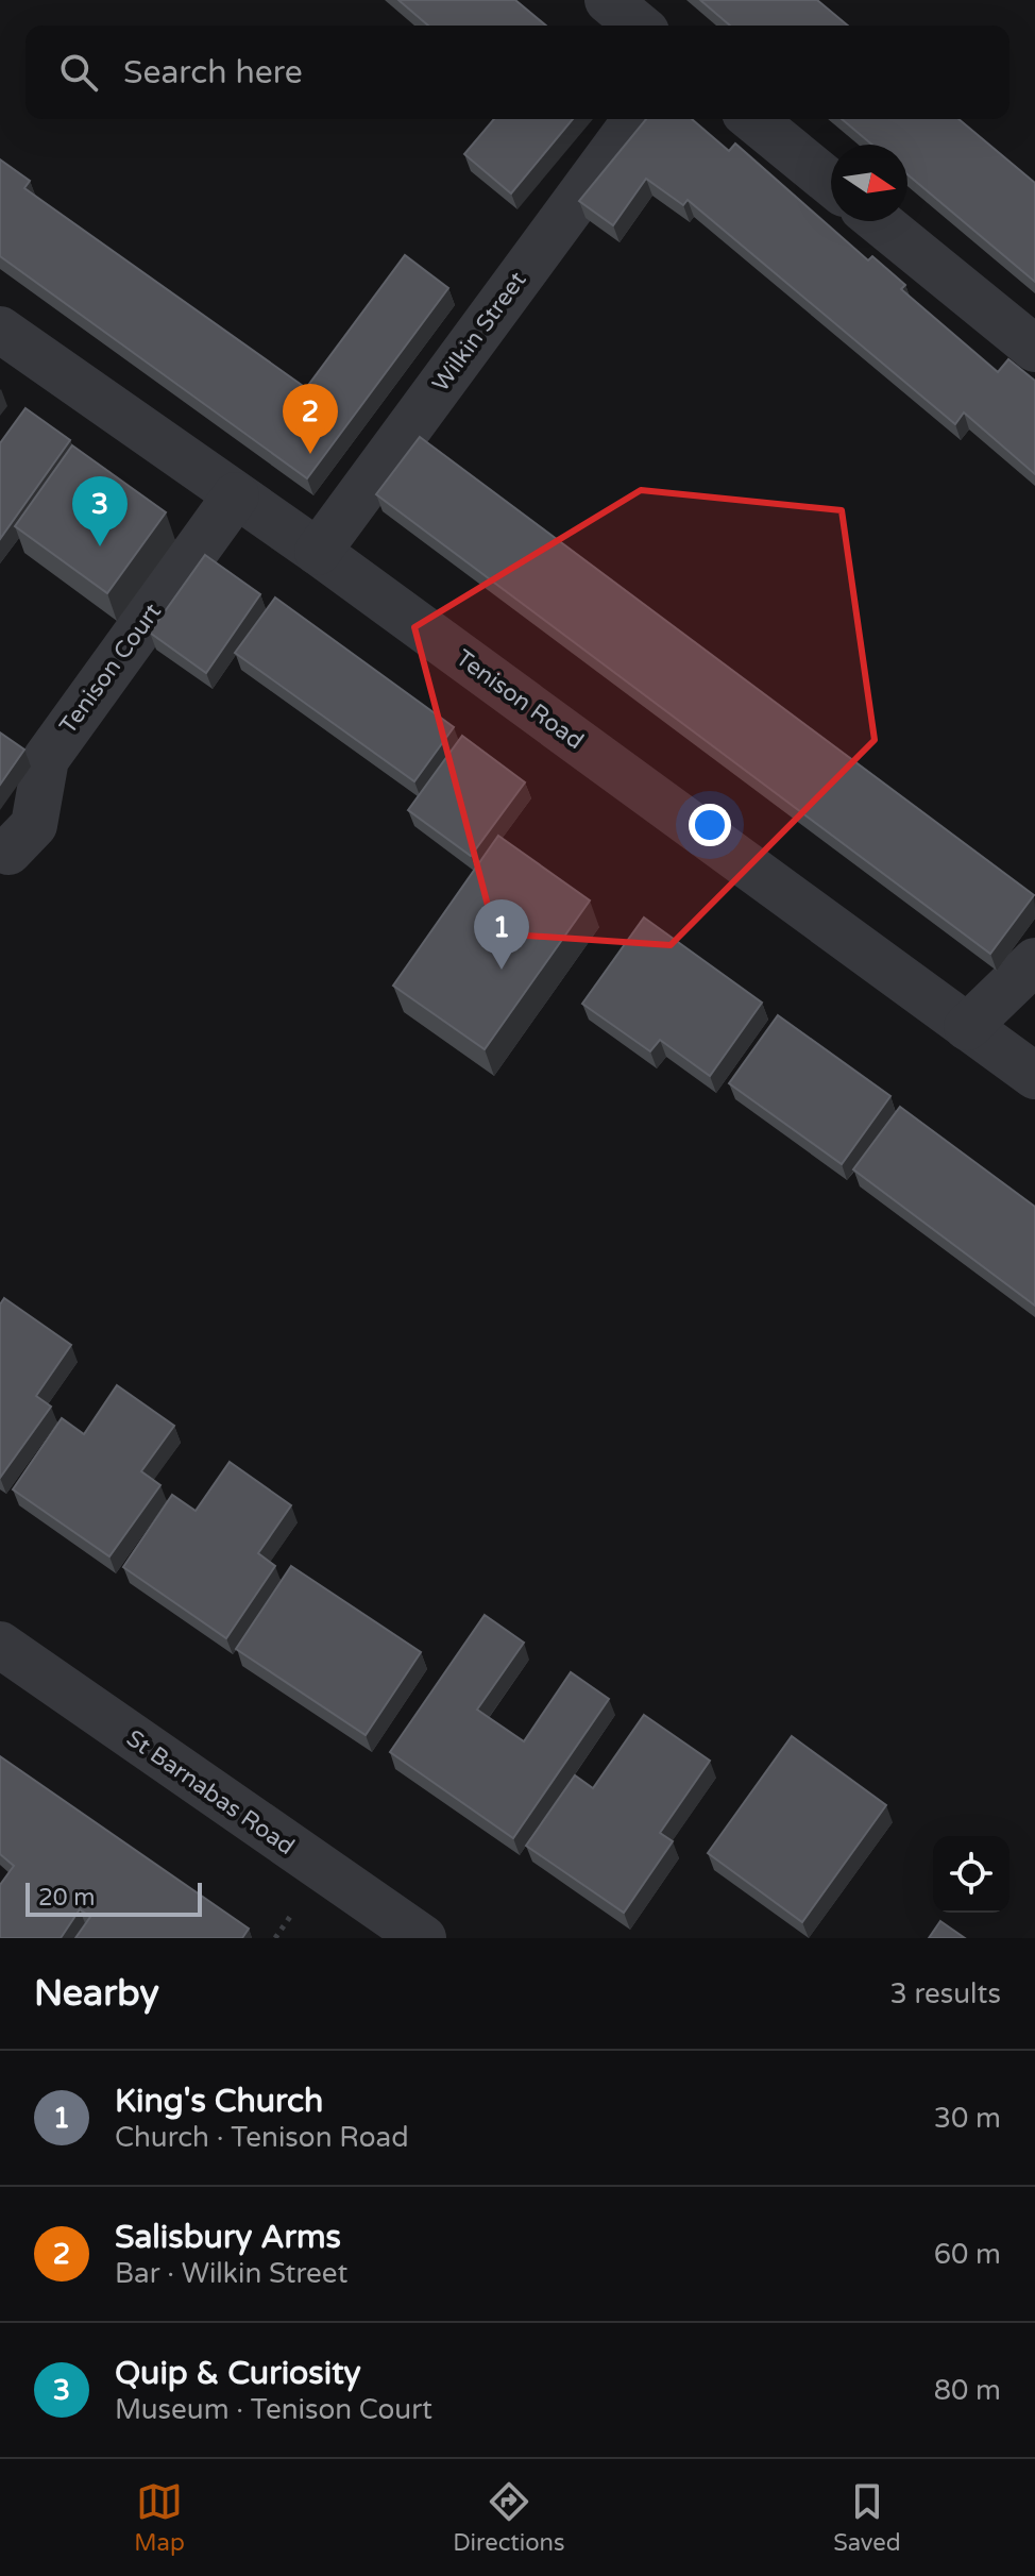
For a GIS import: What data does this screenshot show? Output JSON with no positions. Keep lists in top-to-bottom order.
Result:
{
  "streets": {
    "street": [
      "Wilkin Street",
      "Tenison Court",
      "Tenison Road",
      "St Barnabas Road"
    ]
  },
  "crossings": [
    ["Wilkin Street", "Tenison Road"],
    ["Tenison Court", "Tenison Road"]
  ],
  "scale_bar": "20 m",
  "north": "right",
  "page": {
    "search": "Search here",
    "pins": ["2", "3", "1"],
    "scale": "20 m",
    "heading": ["Nearby", "3 results"],
    "list": [
      {
        "mark": "1",
        "name": "King's Church",
        "note": "Church · Tenison Road",
        "value": "30 m"
      },
      {
        "mark": "2",
        "name": "Salisbury Arms",
        "note": "Bar · Wilkin Street",
        "value": "60 m"
      },
      {
        "mark": "3",
        "name": "Quip & Curiosity",
        "note": "Museum · Tenison Court",
        "value": "80 m"
      }
    ],
    "nav": ["Map", "Directions", "Saved"]
  }
}
